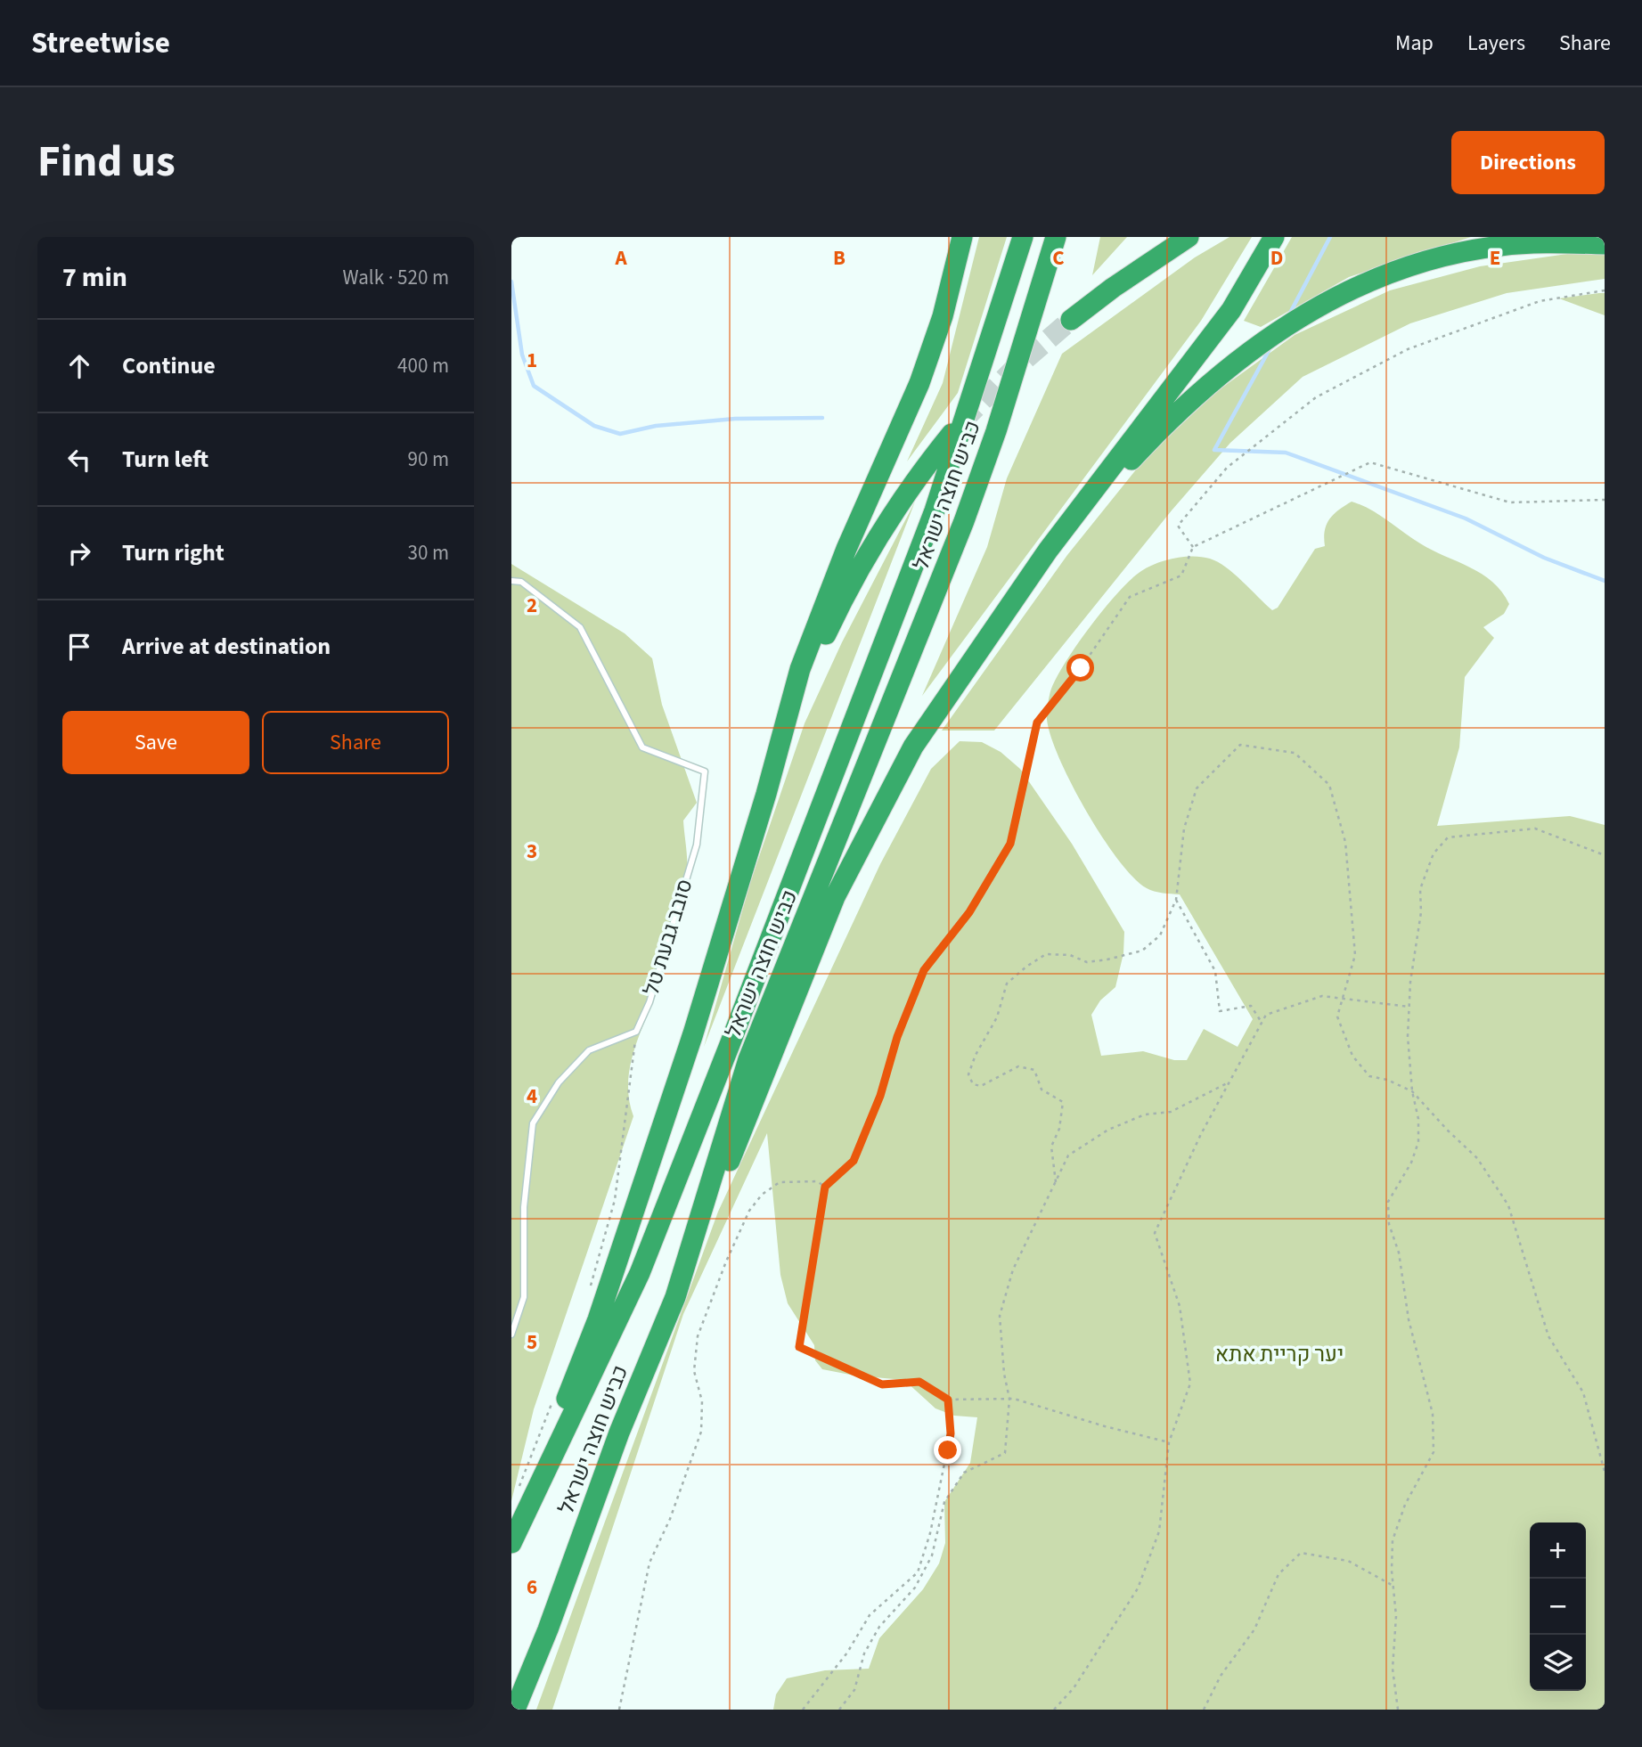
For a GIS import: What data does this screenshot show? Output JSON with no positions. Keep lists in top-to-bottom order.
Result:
{
  "streets": {
    "highway": ["כביש חוצה ישראל"],
    "lane": ["סובב גבעת טל"]
  },
  "parks": ["יער קריית אתא"],
  "page": {
    "header": "Streetwise",
    "nav": ["Map", "Layers", "Share"],
    "title": "Find us",
    "buttons": [
      "Directions",
      ["Save", "Share"]
    ],
    "heading": ["7 min", "Walk · 520 m"],
    "list": [
      ["Continue", "400 m"],
      ["Turn left", "90 m"],
      ["Turn right", "30 m"],
      "Arrive at destination"
    ],
    "map_buttons": ["+", "−"]
  },
  "grid": {
    "columns": [
      "A",
      "B",
      "C",
      "D",
      "E"
    ],
    "rows": [
      "1",
      "2",
      "3",
      "4",
      "5",
      "6"
    ]
  }
}
